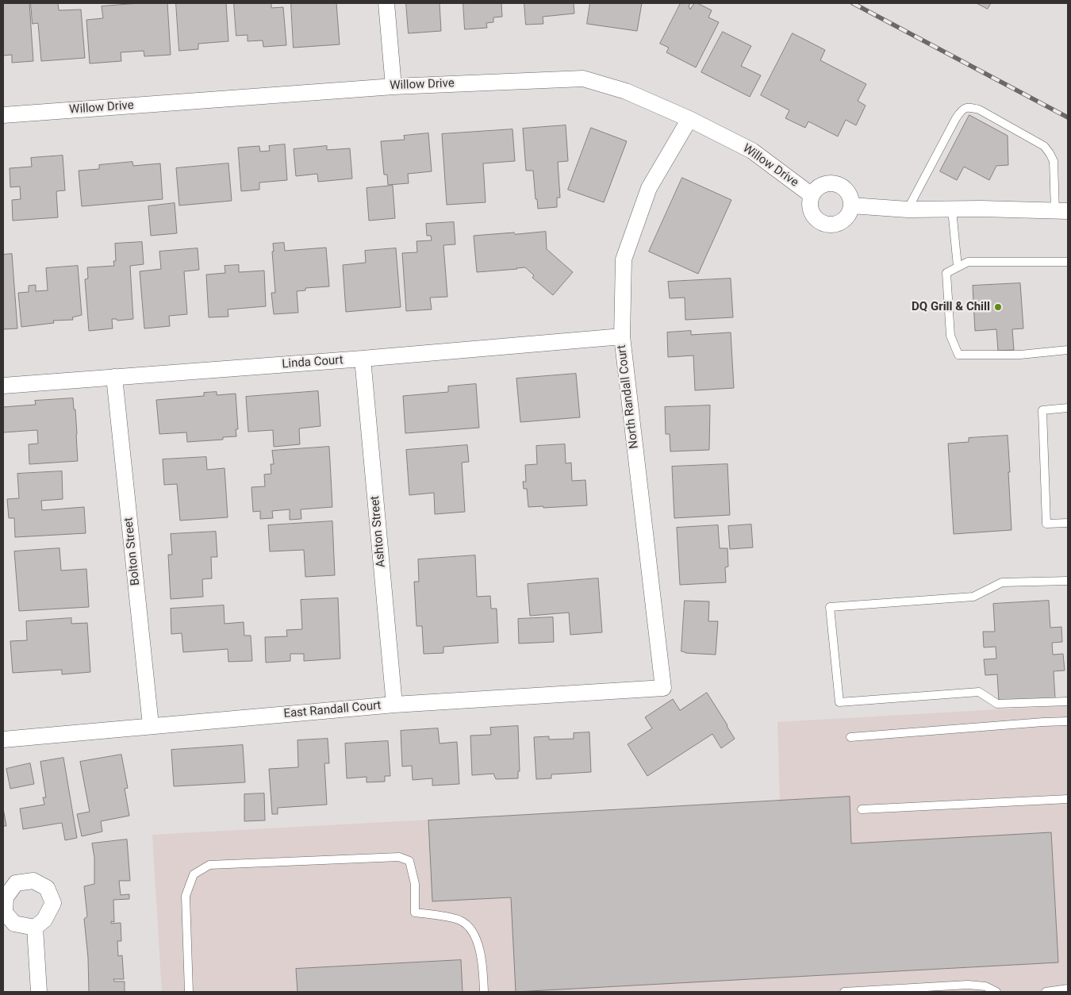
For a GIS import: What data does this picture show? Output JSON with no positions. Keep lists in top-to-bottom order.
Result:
{
  "streets": {
    "street": [
      "Willow Drive",
      "Linda Court",
      "North Randall Court",
      "Ashton Street",
      "Bolton Street",
      "East Randall Court"
    ]
  },
  "crossings": [
    ["Willow Drive", "North Randall Court"],
    ["Linda Court", "North Randall Court"],
    ["Linda Court", "Ashton Street"],
    ["Linda Court", "Bolton Street"],
    ["North Randall Court", "East Randall Court"],
    ["Ashton Street", "East Randall Court"],
    ["Bolton Street", "East Randall Court"]
  ],
  "places": ["DQ Grill & Chill"]
}
